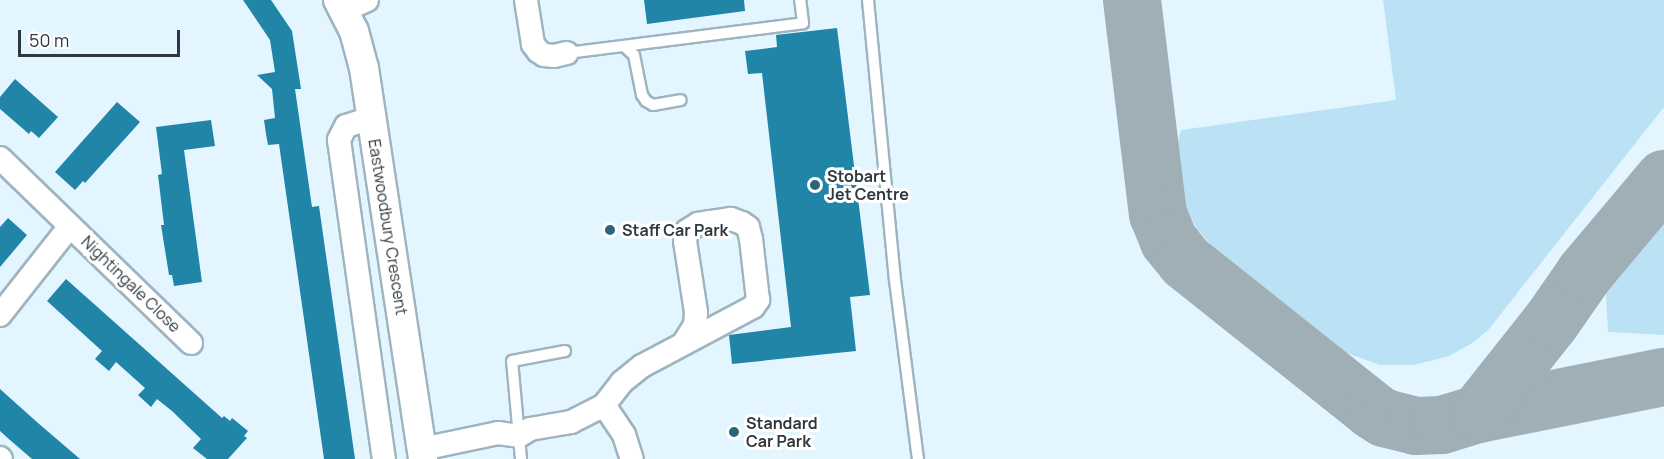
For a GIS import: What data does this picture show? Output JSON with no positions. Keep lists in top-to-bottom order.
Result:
{
  "streets": {
    "street": ["Eastwoodbury Crescent", "Nightingale Close"]
  },
  "places": ["Stobart Jet Centre", "Staff Car Park", "Standard Car Park"],
  "scale_bar": "50 m"
}
